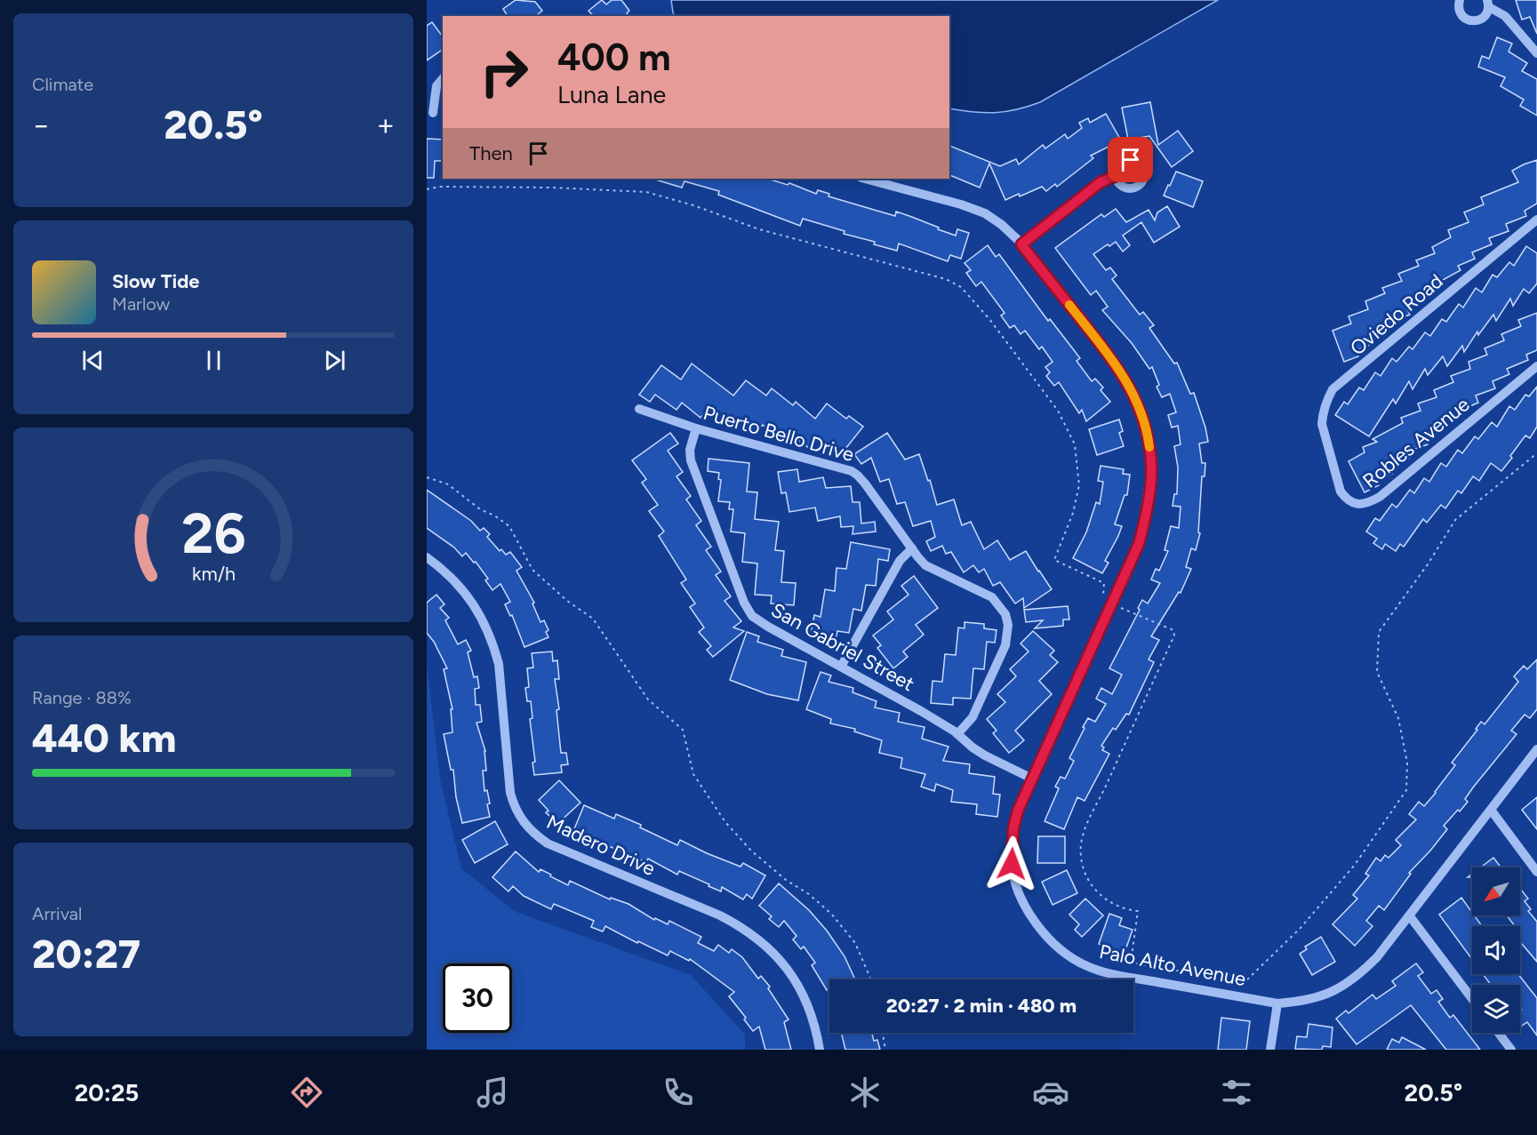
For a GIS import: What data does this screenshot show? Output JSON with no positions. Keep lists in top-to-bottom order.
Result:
{
  "streets": {
    "street": [
      "Oviedo Road",
      "Puerto Bello Drive",
      "Robles Avenue",
      "San Gabriel Street",
      "Madero Drive",
      "Palo Alto Avenue"
    ]
  },
  "crossings": [
    ["Oviedo Road", "Robles Avenue"],
    ["Puerto Bello Drive", "San Gabriel Street"],
    ["San Gabriel Street", "Palo Alto Avenue"]
  ],
  "north": "bottom left",
  "page": {
    "tile": [
      "Climate",
      ["Range · 88%", "440 km"],
      ["Arrival", "20:27"]
    ],
    "turn": ["400 m", "Luna Lane"],
    "heat": ["−", "20.5°", "+"],
    "then": "Then",
    "song": ["Slow Tide", "Marlow"],
    "limit": "30",
    "trip": "20:27 · 2 min · 480 m",
    "tabs": ["20:25", "20.5°"],
    "gauge": ["26", "km/h"]
  }
}
